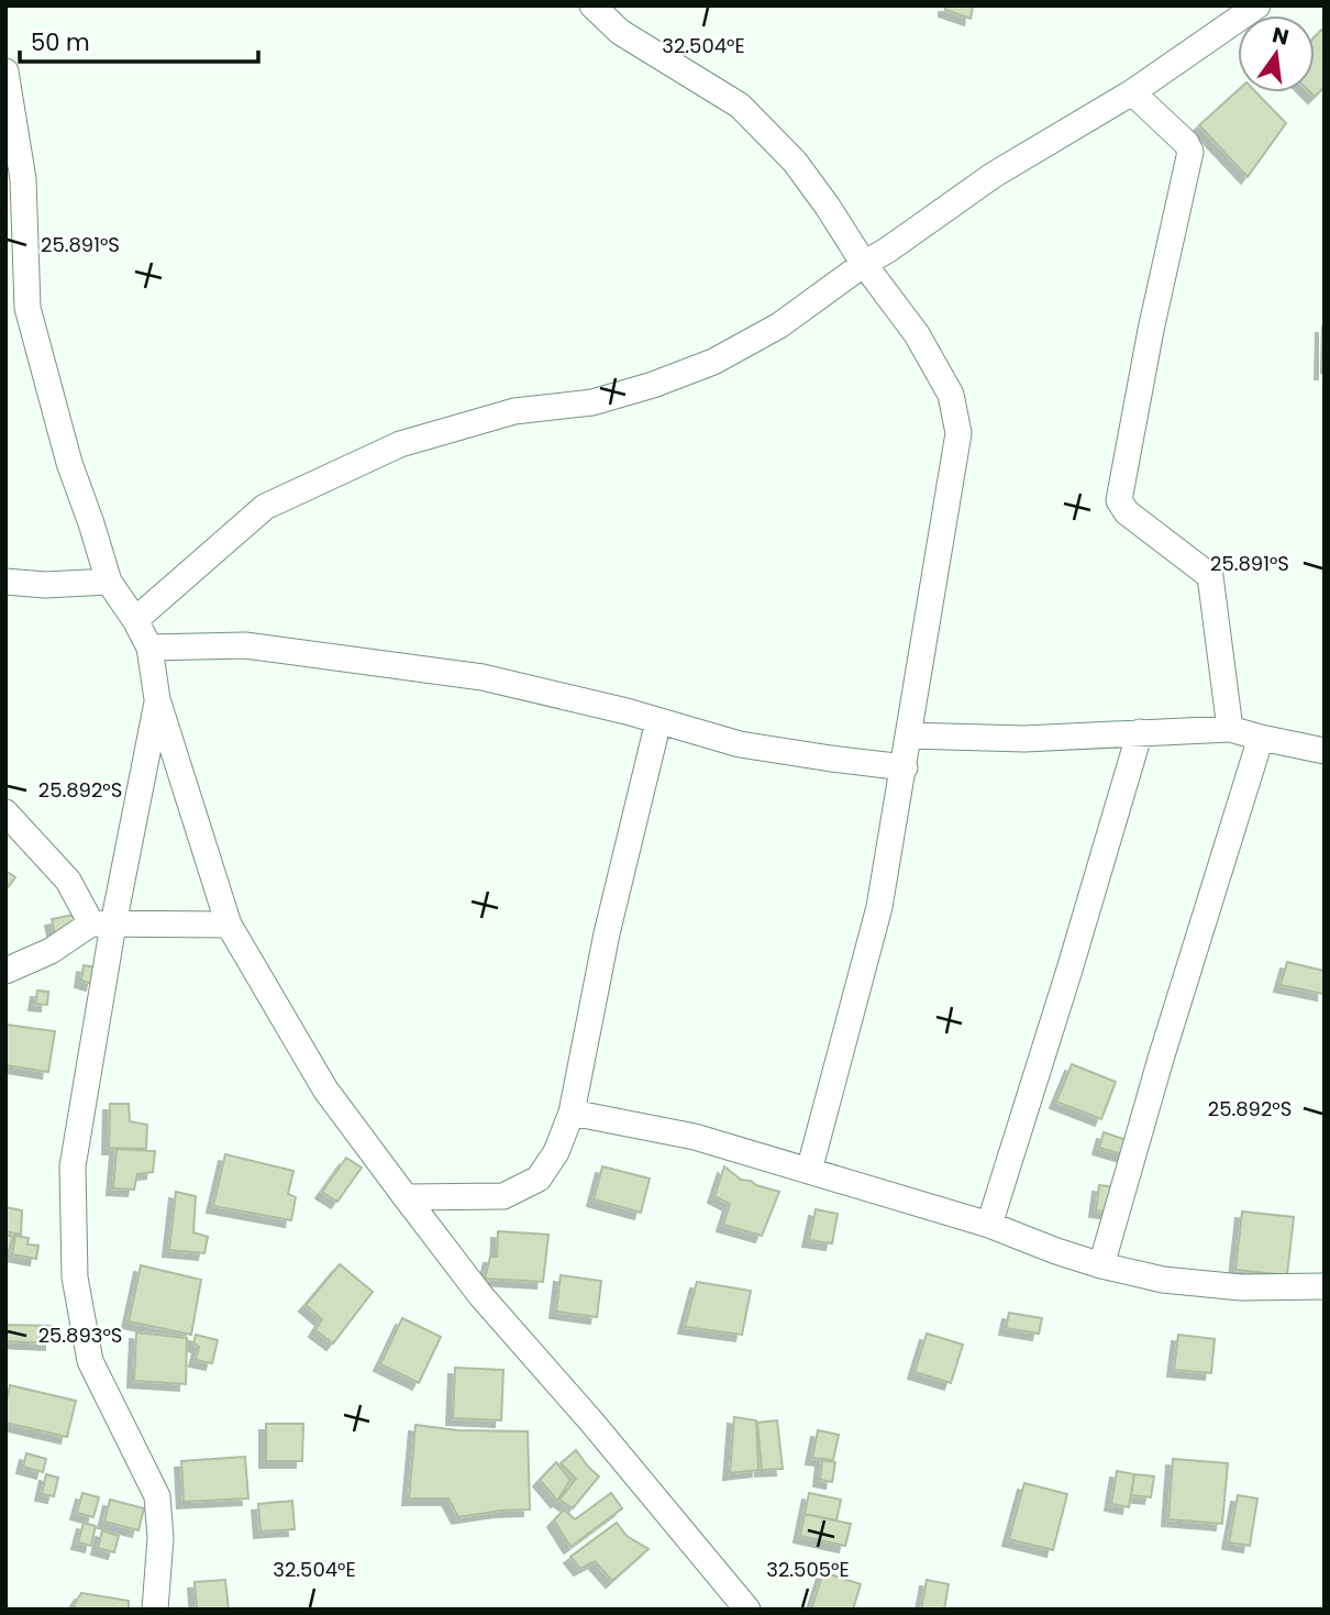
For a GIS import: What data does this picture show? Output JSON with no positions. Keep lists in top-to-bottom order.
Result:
{
  "scale_bar": "50 m",
  "north": "top",
  "coordinates": [
    "32.504°E",
    "25.891°S",
    "25.892°S",
    "25.893°S",
    "32.505°E"
  ]
}
